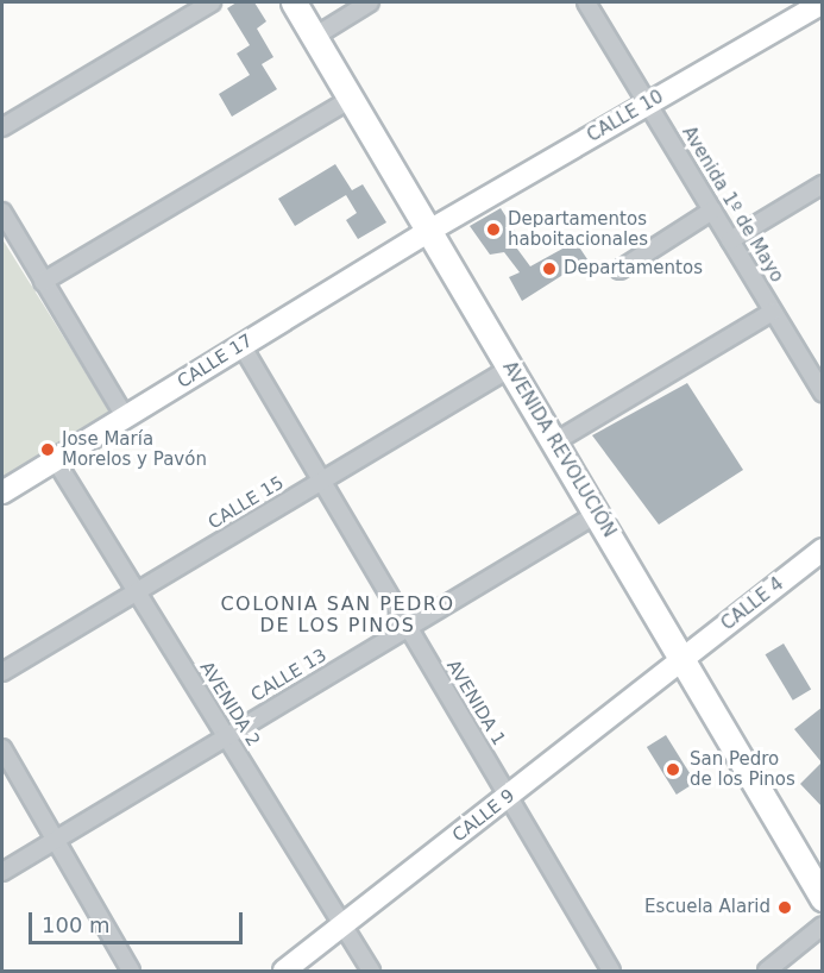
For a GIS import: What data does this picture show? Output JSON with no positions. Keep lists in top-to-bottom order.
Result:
{
  "streets": {
    "main road": ["AVENIDA REVOLUCIÓN"],
    "street": [
      "CALLE 10",
      "Avenida 1º de Mayo",
      "CALLE 17",
      "CALLE 15",
      "CALLE 4",
      "CALLE 13",
      "AVENIDA 1",
      "AVENIDA 2",
      "CALLE 9"
    ]
  },
  "crossings": [
    ["CALLE 10", "Avenida 1º de Mayo"],
    ["CALLE 10", "CALLE 17"],
    ["CALLE 10", "AVENIDA REVOLUCIÓN"],
    ["CALLE 17", "AVENIDA REVOLUCIÓN"],
    ["CALLE 17", "AVENIDA 1"],
    ["CALLE 17", "AVENIDA 2"],
    ["AVENIDA REVOLUCIÓN", "CALLE 15"],
    ["AVENIDA REVOLUCIÓN", "CALLE 4"],
    ["AVENIDA REVOLUCIÓN", "CALLE 13"],
    ["AVENIDA REVOLUCIÓN", "CALLE 9"],
    ["CALLE 15", "AVENIDA 1"],
    ["CALLE 15", "AVENIDA 2"],
    ["CALLE 4", "CALLE 9"],
    ["CALLE 13", "AVENIDA 1"],
    ["CALLE 13", "AVENIDA 2"],
    ["AVENIDA 1", "CALLE 9"],
    ["AVENIDA 2", "CALLE 9"]
  ],
  "districts": ["COLONIA SAN PEDRO DE LOS PINOS"],
  "places": [
    "Departamentos haboitacionales",
    "Departamentos",
    "Jose María Morelos y Pavón",
    "San Pedro de los Pinos",
    "Escuela Alarid"
  ],
  "scale_bar": "100 m"
}
